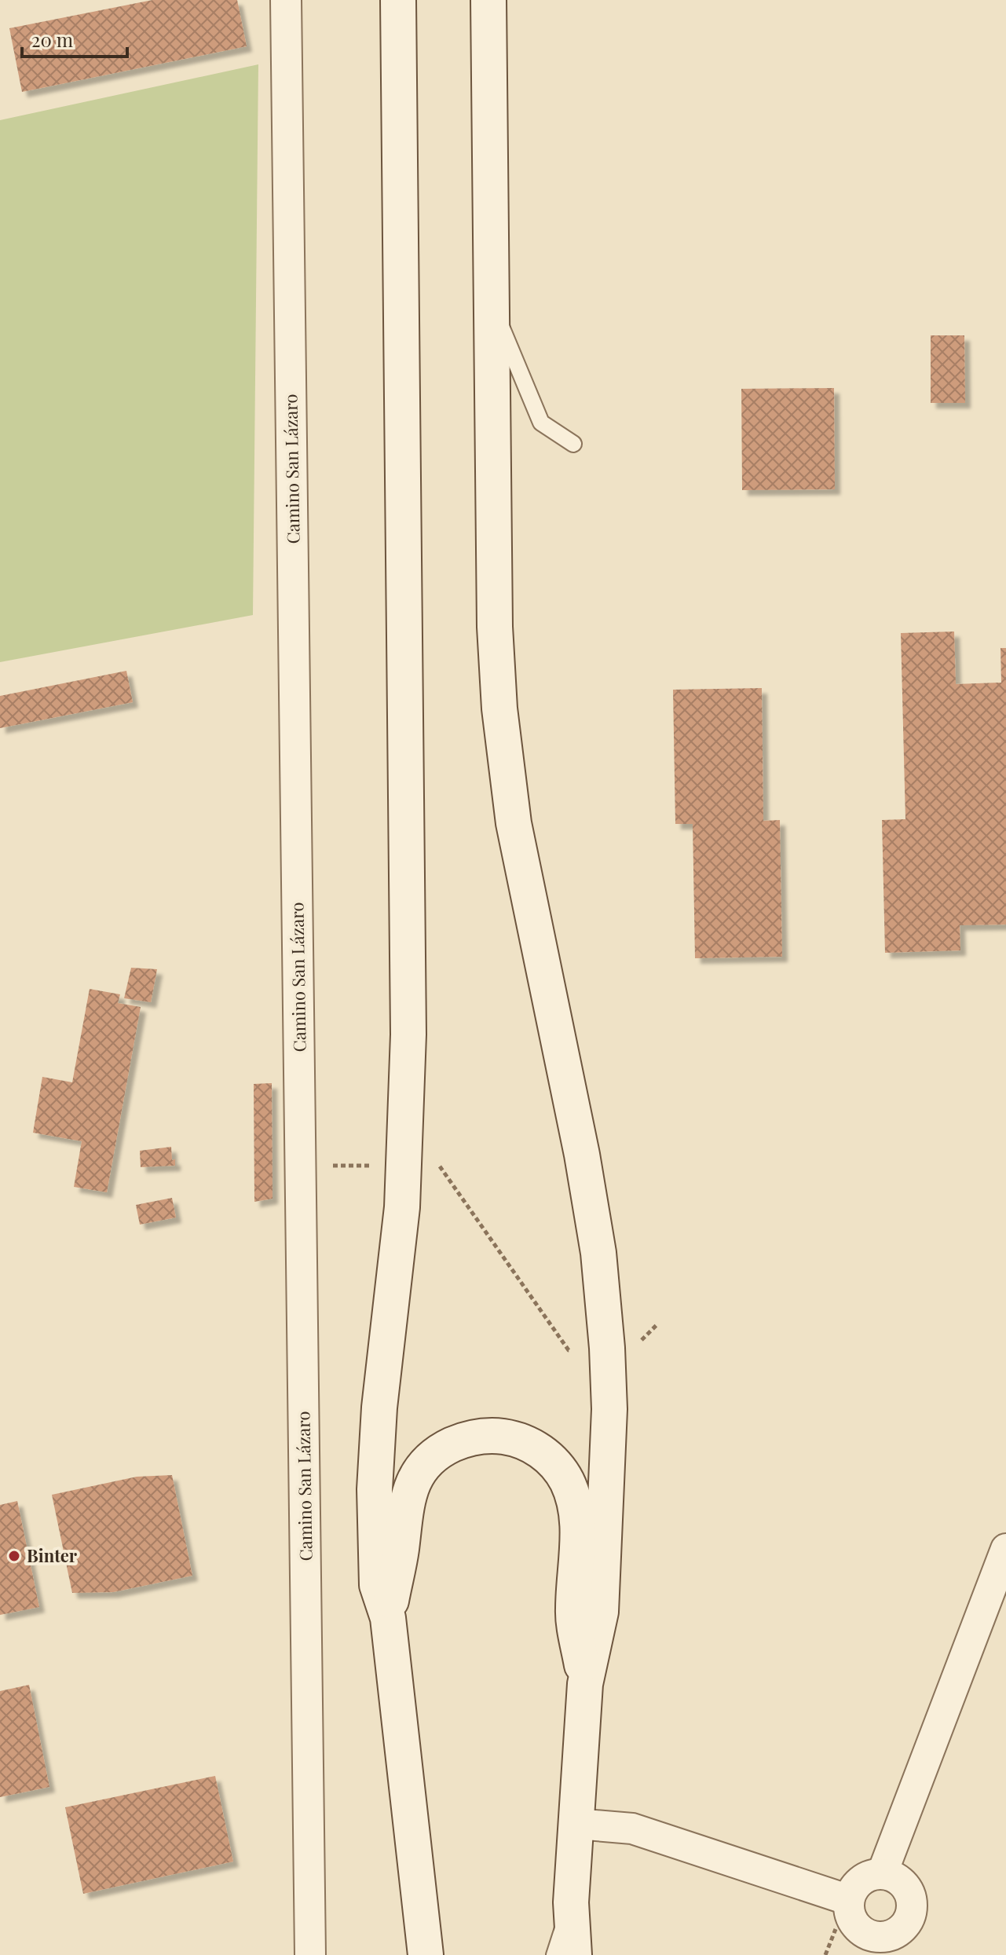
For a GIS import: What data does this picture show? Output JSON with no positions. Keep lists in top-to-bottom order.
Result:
{
  "streets": {
    "street": ["Camino San Lázaro"]
  },
  "places": ["Binter"],
  "scale_bar": "20 m"
}
